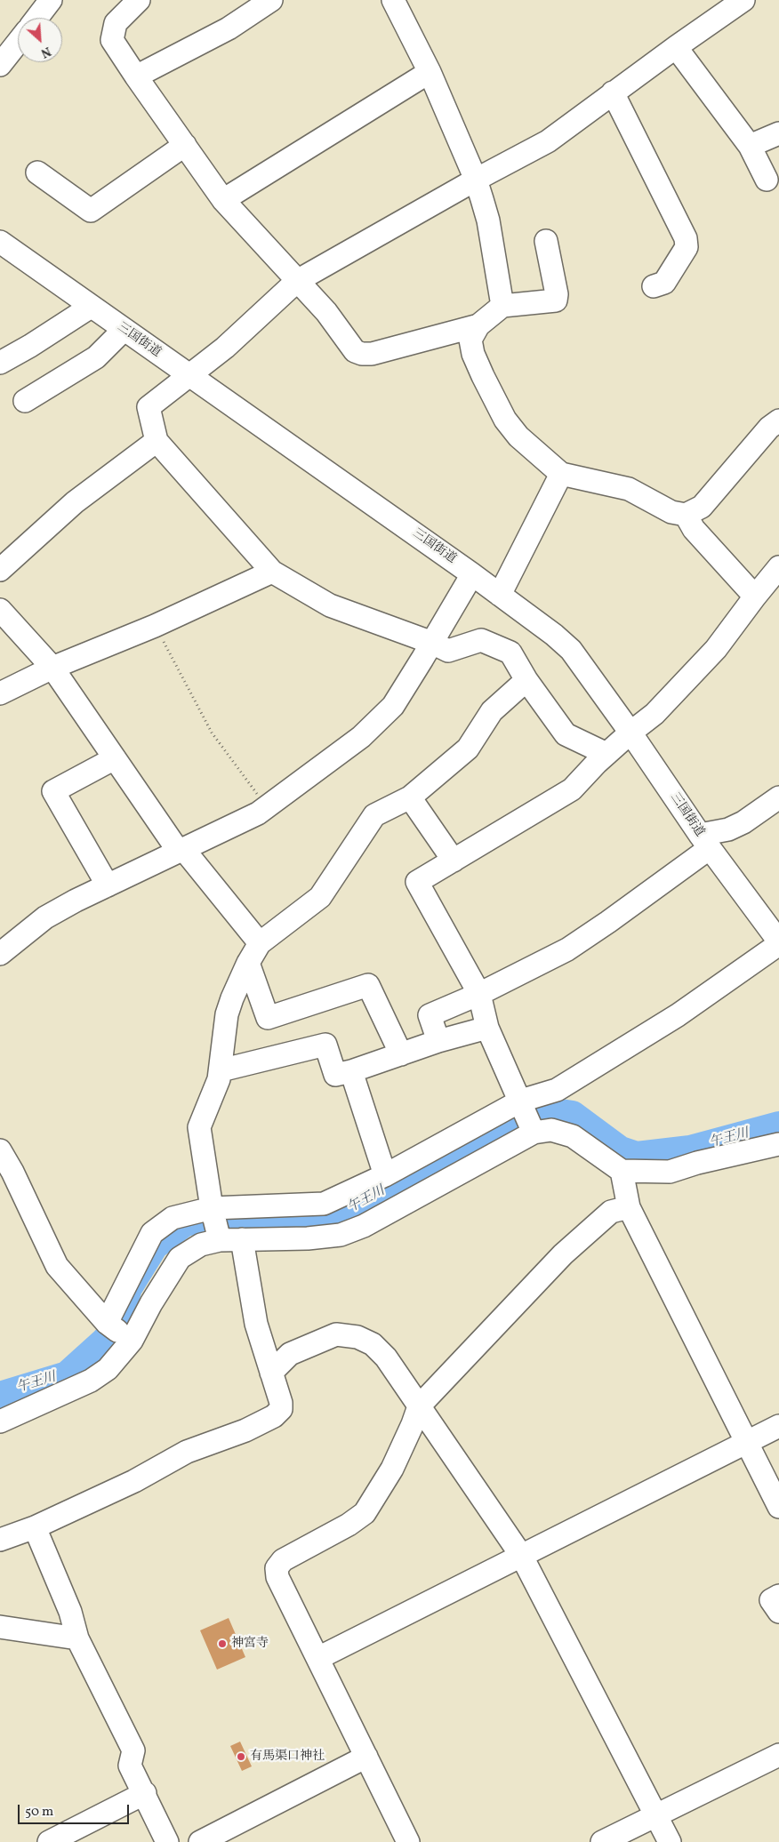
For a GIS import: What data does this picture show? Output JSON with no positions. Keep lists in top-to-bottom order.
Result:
{
  "streets": {
    "street": ["三国街道"]
  },
  "water": ["午王川"],
  "places": ["神宮寺", "有馬渠口神社"],
  "scale_bar": "50 m",
  "north": "bottom right"
}
